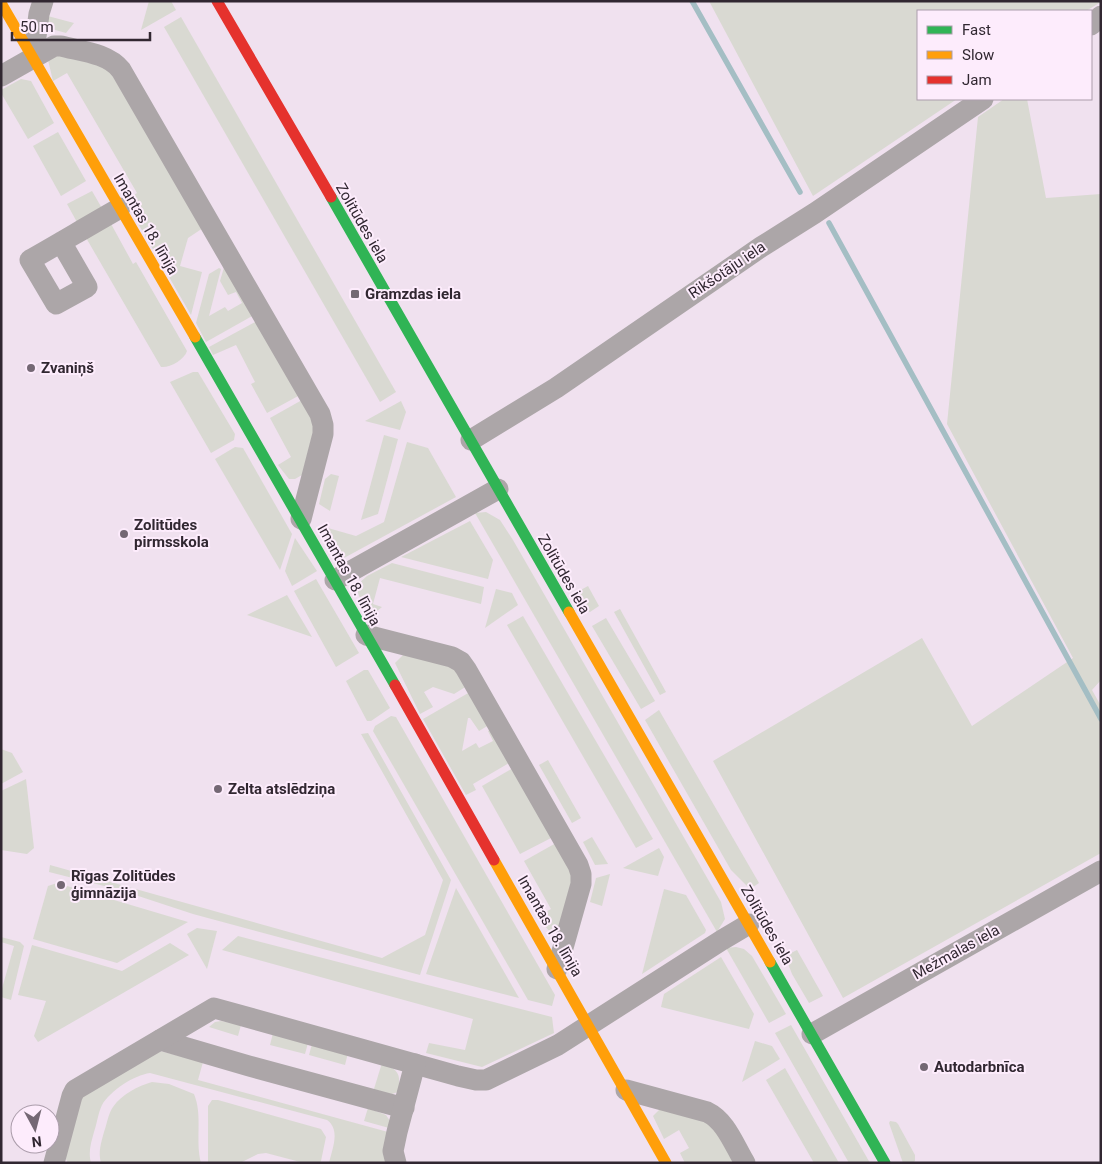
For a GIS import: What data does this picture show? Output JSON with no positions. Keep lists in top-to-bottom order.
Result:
{
  "streets": {
    "street": [
      "Zolitūdes iela",
      "Imantas 18. līnija",
      "Rikšotāju iela",
      "Mežmalas iela"
    ]
  },
  "crossings": [
    ["Zolitūdes iela", "Rikšotāju iela"],
    ["Zolitūdes iela", "Mežmalas iela"]
  ],
  "places": {
    "transit": ["Gramzdas iela"],
    "other": [
      "Zvaniņš",
      "Zolitūdes pirmsskola",
      "Zelta atslēdziņa",
      "Rīgas Zolitūdes ģimnāzija",
      "Autodarbnīca"
    ]
  },
  "legend": ["Fast", "Slow", "Jam"],
  "scale_bar": "50 m",
  "north": "bottom"
}
